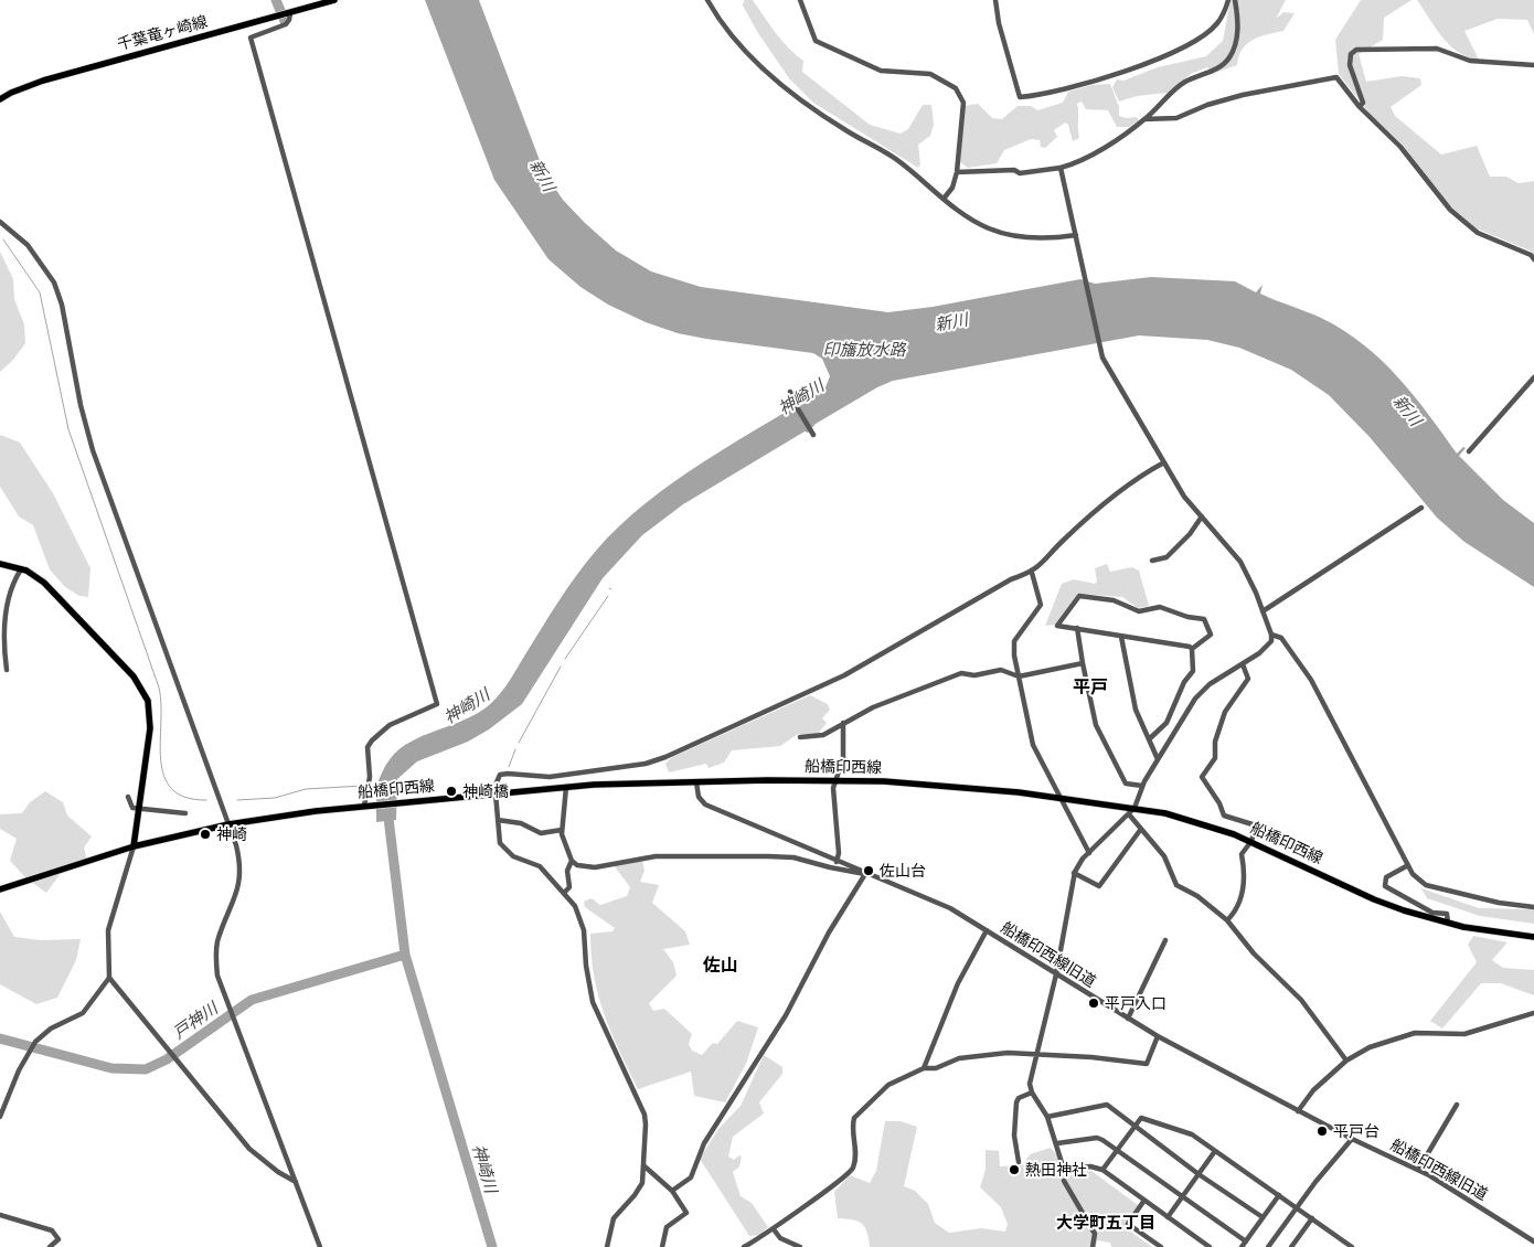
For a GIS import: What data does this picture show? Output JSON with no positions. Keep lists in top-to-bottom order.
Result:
{
  "streets": {
    "main road": ["千葉竜ヶ崎線", "船橋印西線"],
    "street": ["船橋印西線旧道"]
  },
  "crossings": [
    ["船橋印西線", "船橋印西線旧道"]
  ],
  "districts": ["平戸", "佐山", "大学町五丁目"],
  "water": [
    "新川",
    "印旛放水路",
    "神崎川",
    "戸神川"
  ],
  "places": [
    "神崎橋",
    "神崎",
    "佐山台",
    "平戸入口",
    "平戸台",
    "熱田神社"
  ]
}
